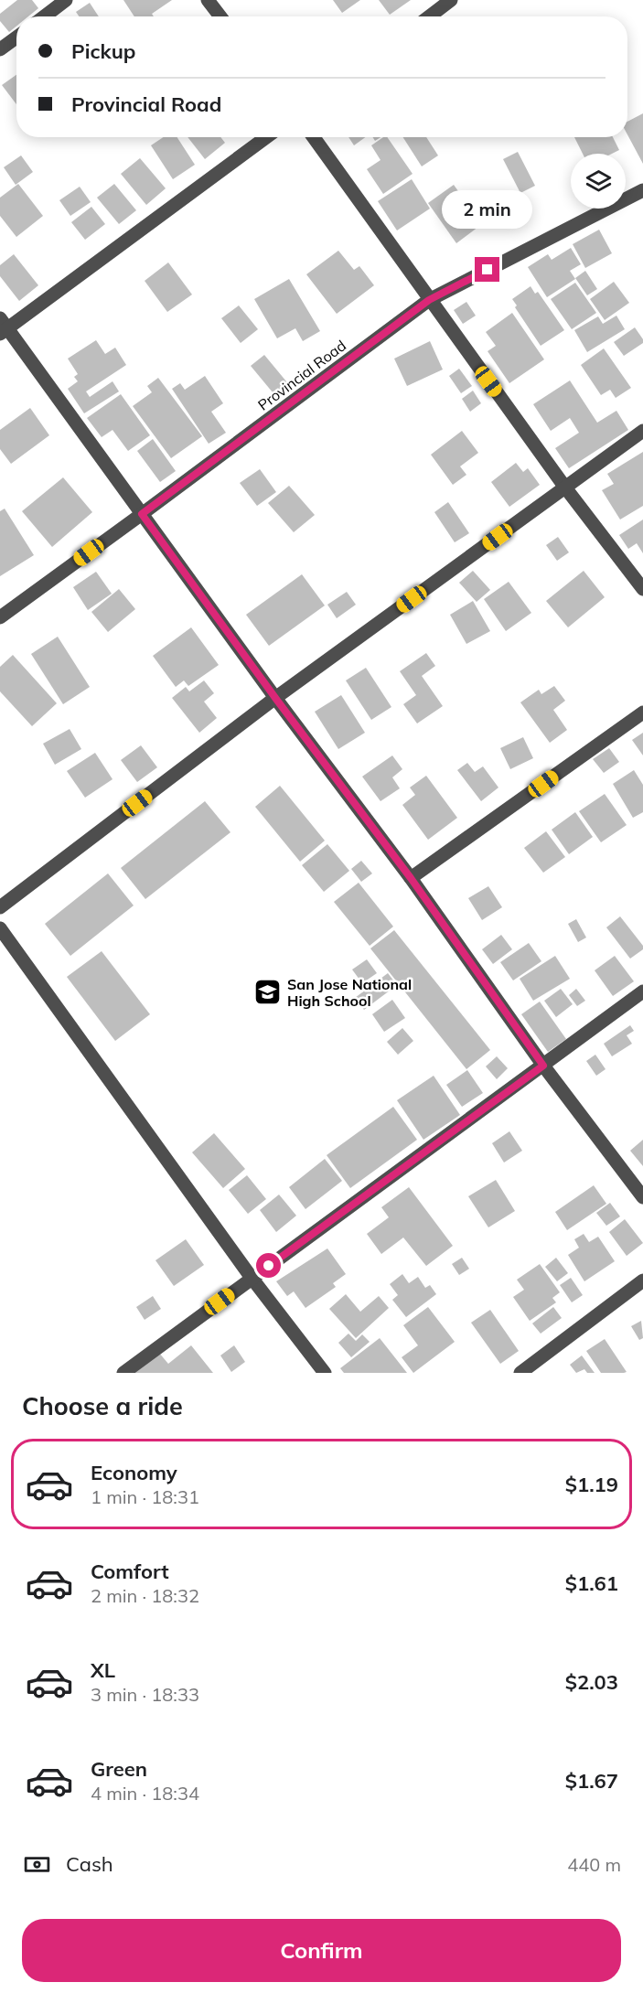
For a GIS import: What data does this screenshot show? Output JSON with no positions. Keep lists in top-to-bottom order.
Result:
{
  "streets": {
    "street": ["Provincial Road"]
  },
  "places": {
    "school or university": ["San Jose National High School"]
  },
  "page": {
    "banner": ["Pickup", "Provincial Road"],
    "bubble": "2 min",
    "heading": "Choose a ride",
    "list": [
      {
        "name": "Economy",
        "note": "1 min · 18:31",
        "value": "$1.19"
      },
      {
        "name": "Comfort",
        "note": "2 min · 18:32",
        "value": "$1.61"
      },
      {
        "name": "XL",
        "note": "3 min · 18:33",
        "value": "$2.03"
      },
      {
        "name": "Green",
        "note": "4 min · 18:34",
        "value": "$1.67"
      }
    ],
    "pay": ["Cash", "440 m"],
    "buttons": "Confirm"
  }
}
